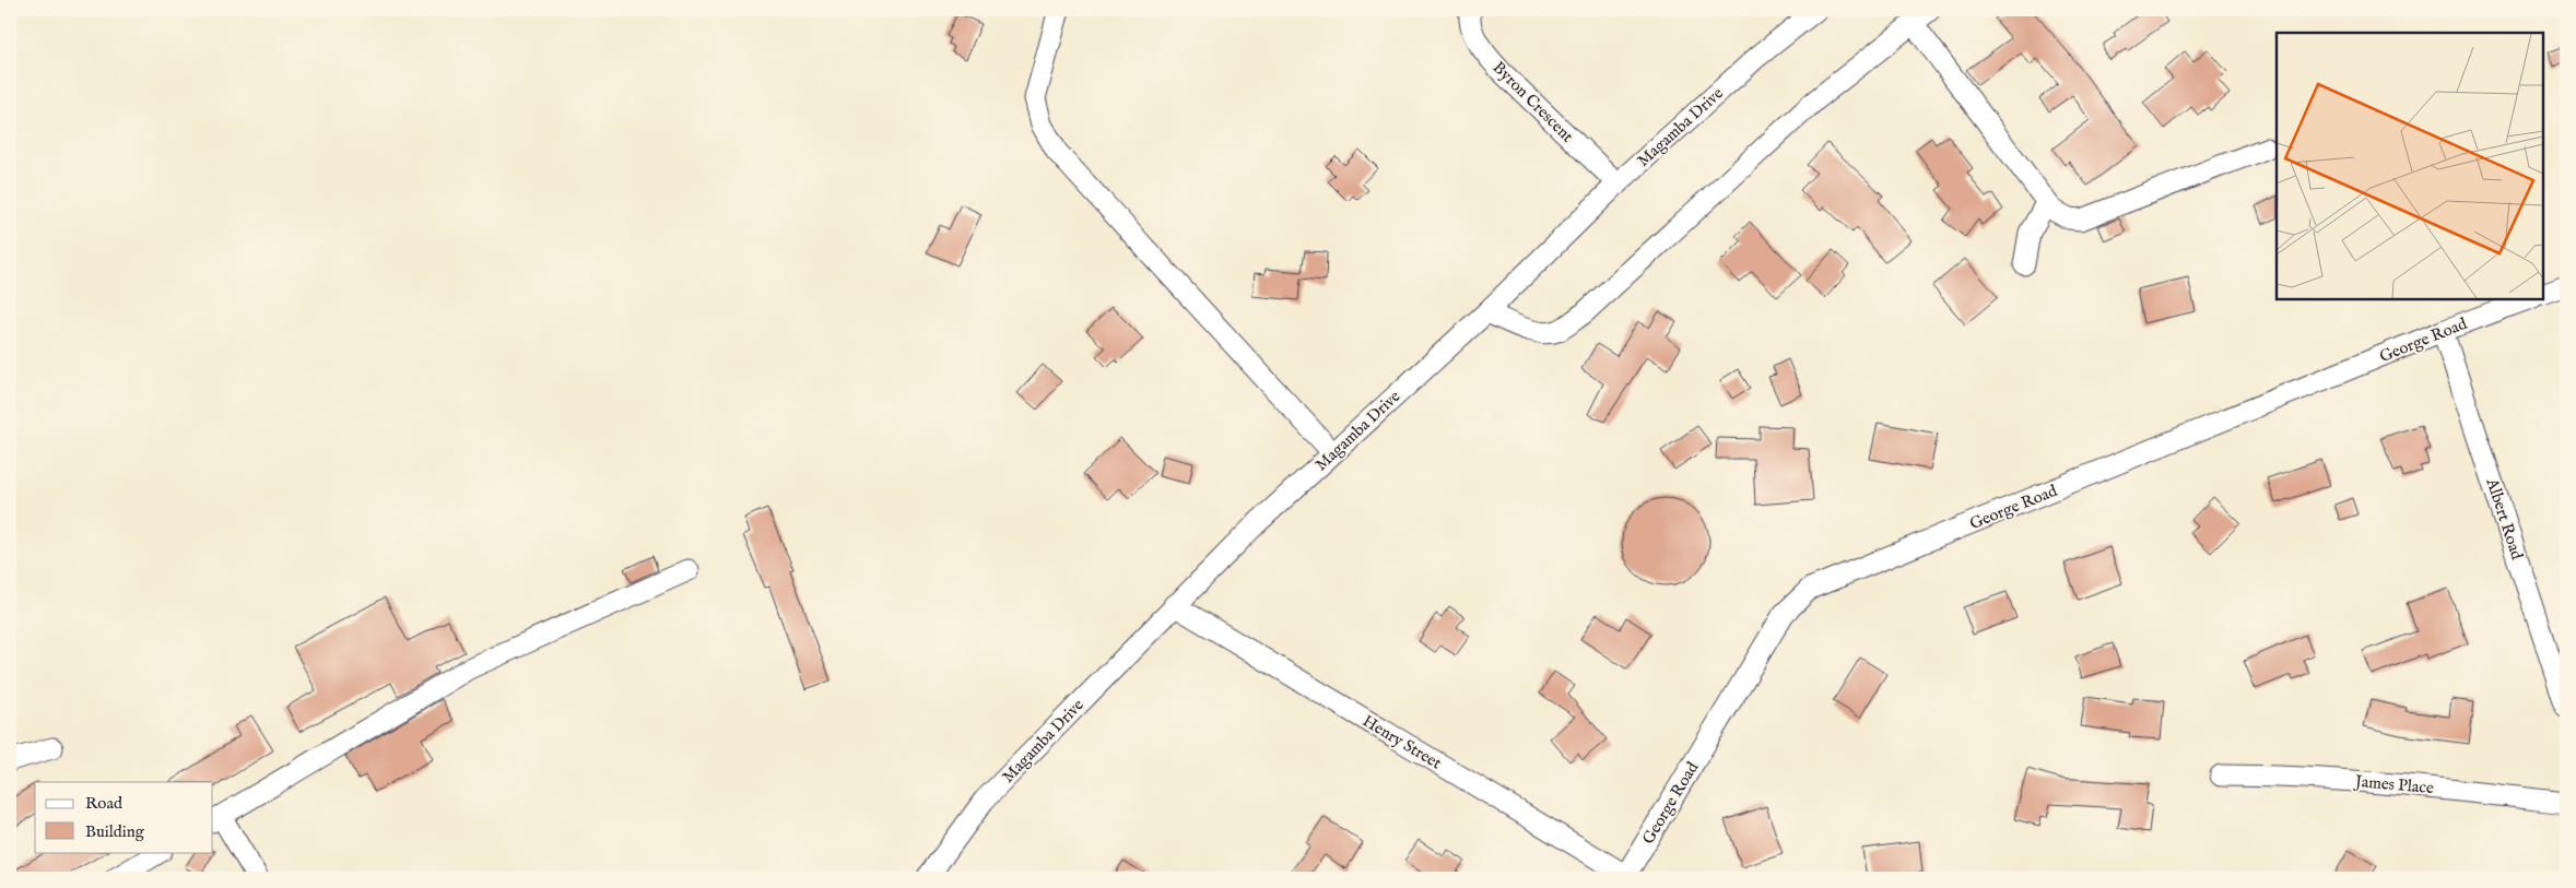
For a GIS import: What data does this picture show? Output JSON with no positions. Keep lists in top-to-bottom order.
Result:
{
  "streets": {
    "street": [
      "Byron Crescent",
      "Magamba Drive",
      "George Road",
      "Albert Road",
      "Henry Street",
      "James Place"
    ]
  },
  "crossings": [
    ["Byron Crescent", "Magamba Drive"],
    ["Magamba Drive", "Henry Street"],
    ["George Road", "Albert Road"],
    ["George Road", "Henry Street"]
  ],
  "legend": ["Road", "Building"]
}
